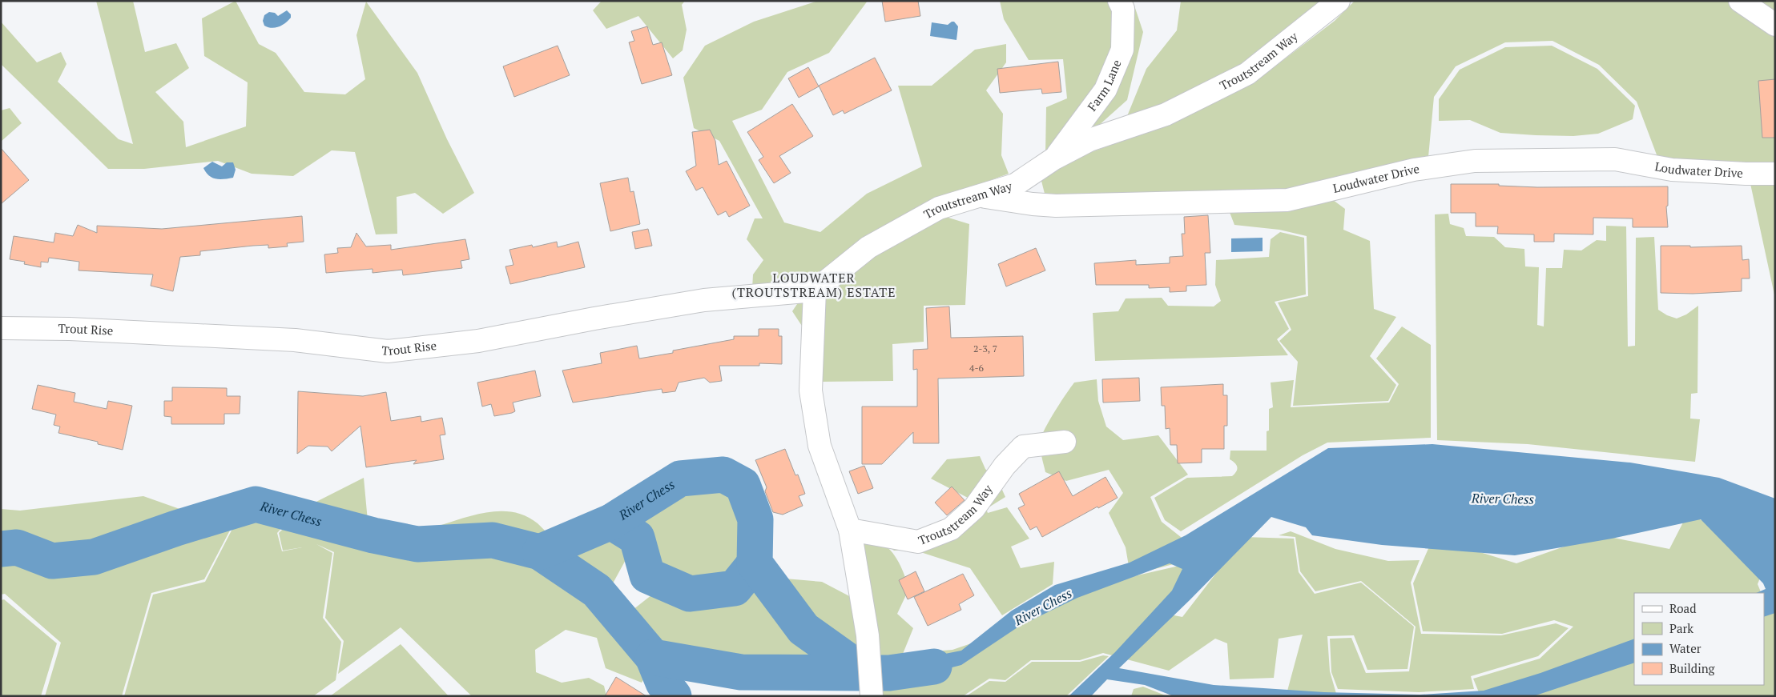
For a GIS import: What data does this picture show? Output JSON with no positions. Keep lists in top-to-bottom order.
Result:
{
  "streets": {
    "street": [
      "Troutstream Way",
      "Farm Lane",
      "Loudwater Drive",
      "Trout Rise"
    ]
  },
  "crossings": [
    ["Troutstream Way", "Farm Lane"],
    ["Troutstream Way", "Loudwater Drive"],
    ["Troutstream Way", "Trout Rise"]
  ],
  "districts": ["LOUDWATER (TROUTSTREAM) ESTATE"],
  "water": ["River Chess"],
  "house_numbers": ["2-3, 7", "4-6"],
  "legend": [
    "Road",
    "Park",
    "Water",
    "Building"
  ]
}
